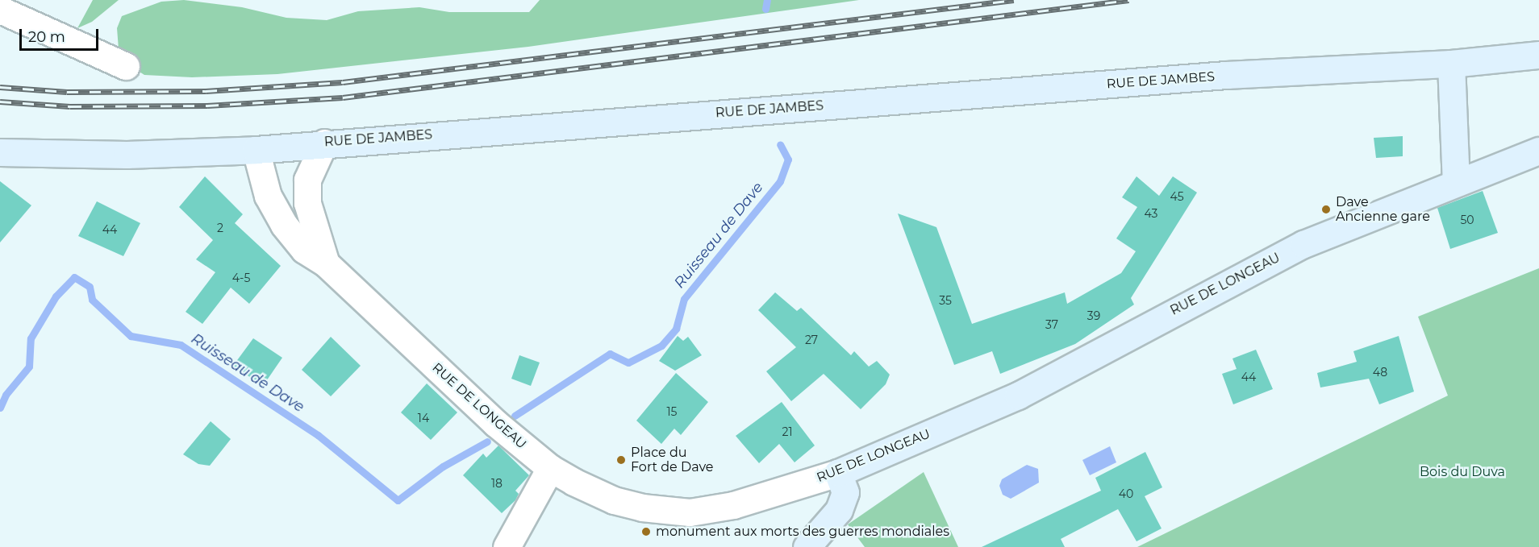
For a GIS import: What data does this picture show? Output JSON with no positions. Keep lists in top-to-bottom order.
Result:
{
  "streets": {
    "main road": ["RUE DE JAMBES", "RUE DE LONGEAU"]
  },
  "crossings": [
    ["RUE DE JAMBES", "RUE DE LONGEAU"]
  ],
  "water": ["Ruisseau de Dave"],
  "parks": ["Bois du Duva"],
  "places": ["Dave Ancienne gare", "Place du Fort de Dave", "monument aux morts des guerres mondiales"],
  "house_numbers": [
    "45",
    "43",
    "50",
    "2",
    "44",
    "4-5",
    "35",
    "39",
    "37",
    "27",
    "48",
    "44",
    "15",
    "14",
    "21",
    "18",
    "40"
  ],
  "scale_bar": "20 m"
}
